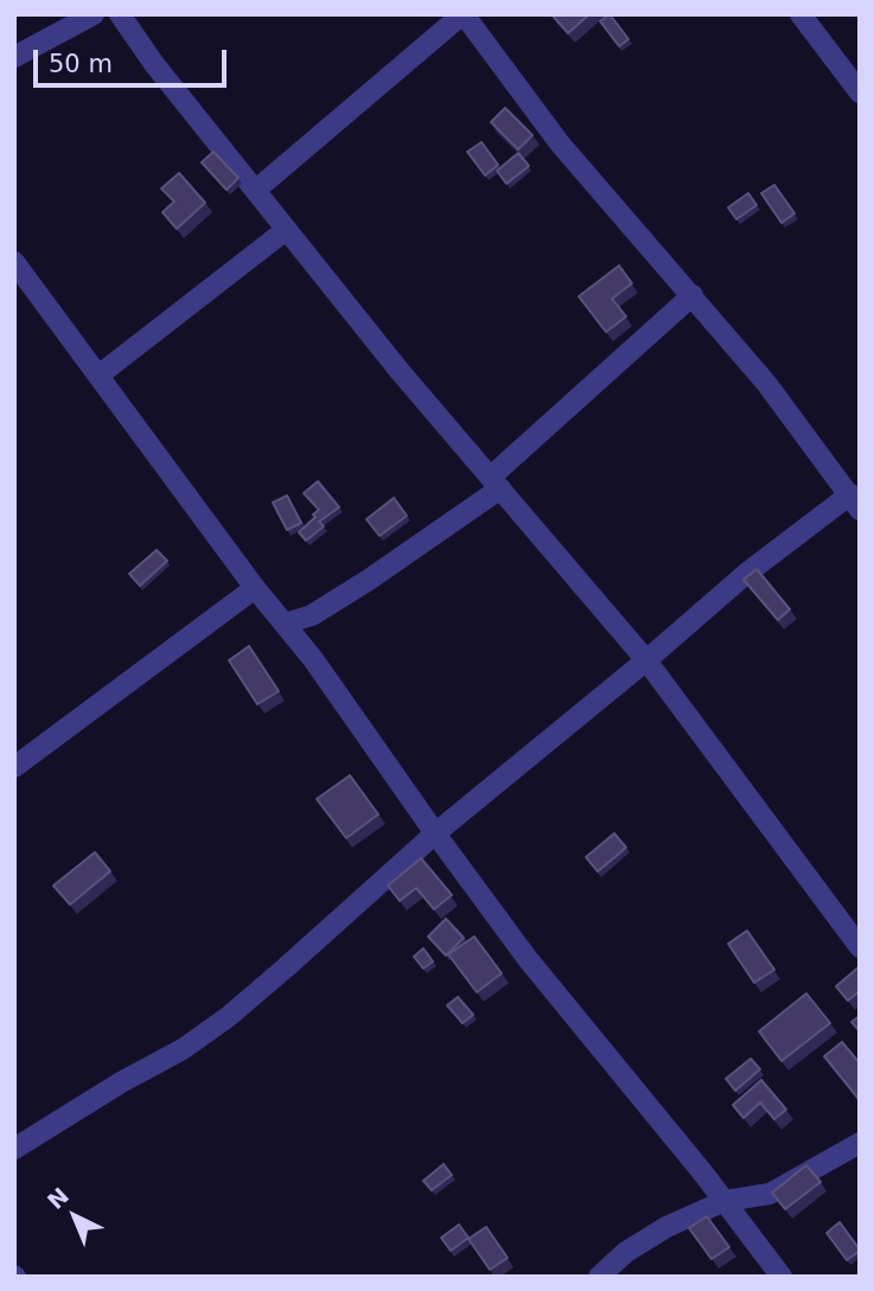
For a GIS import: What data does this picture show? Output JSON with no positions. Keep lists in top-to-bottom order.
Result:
{
  "scale_bar": "50 m",
  "north": "top left"
}
